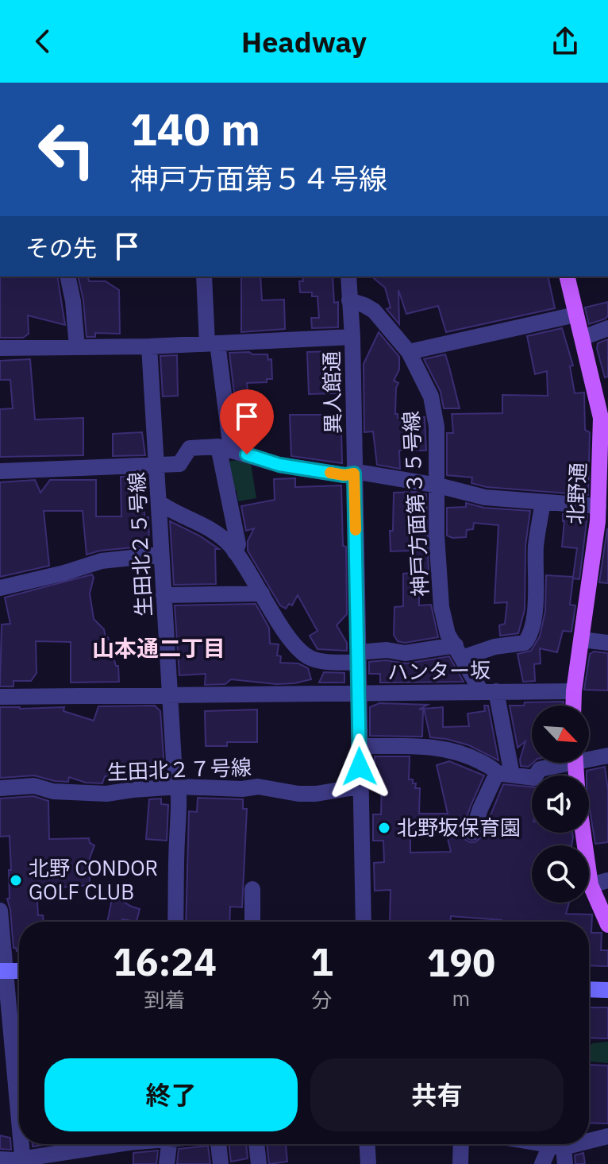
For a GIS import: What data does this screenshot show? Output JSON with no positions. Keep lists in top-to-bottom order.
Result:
{
  "streets": {
    "main road": ["北野通"],
    "street": [
      "異人館通",
      "神戸方面第３５号線",
      "生田北２５号線",
      "ハンター坂",
      "生田北２７号線"
    ]
  },
  "crossings": [
    ["異人館通", "神戸方面第３５号線"],
    ["異人館通", "ハンター坂"],
    ["異人館通", "生田北２７号線"],
    ["北野通", "ハンター坂"],
    ["神戸方面第３５号線", "ハンター坂"],
    ["生田北２５号線", "ハンター坂"],
    ["生田北２５号線", "生田北２７号線"]
  ],
  "districts": ["山本通二丁目"],
  "places": ["北野坂保育園", "北野 CONDOR GOLF CLUB"],
  "north": "bottom right",
  "page": {
    "header": "Headway",
    "turn": ["140 m", "神戸方面第５４号線"],
    "then": "その先",
    "eta": [
      "16:24",
      "到着",
      "1",
      "分",
      "190",
      "m"
    ],
    "buttons": ["終了", "共有"]
  }
}
